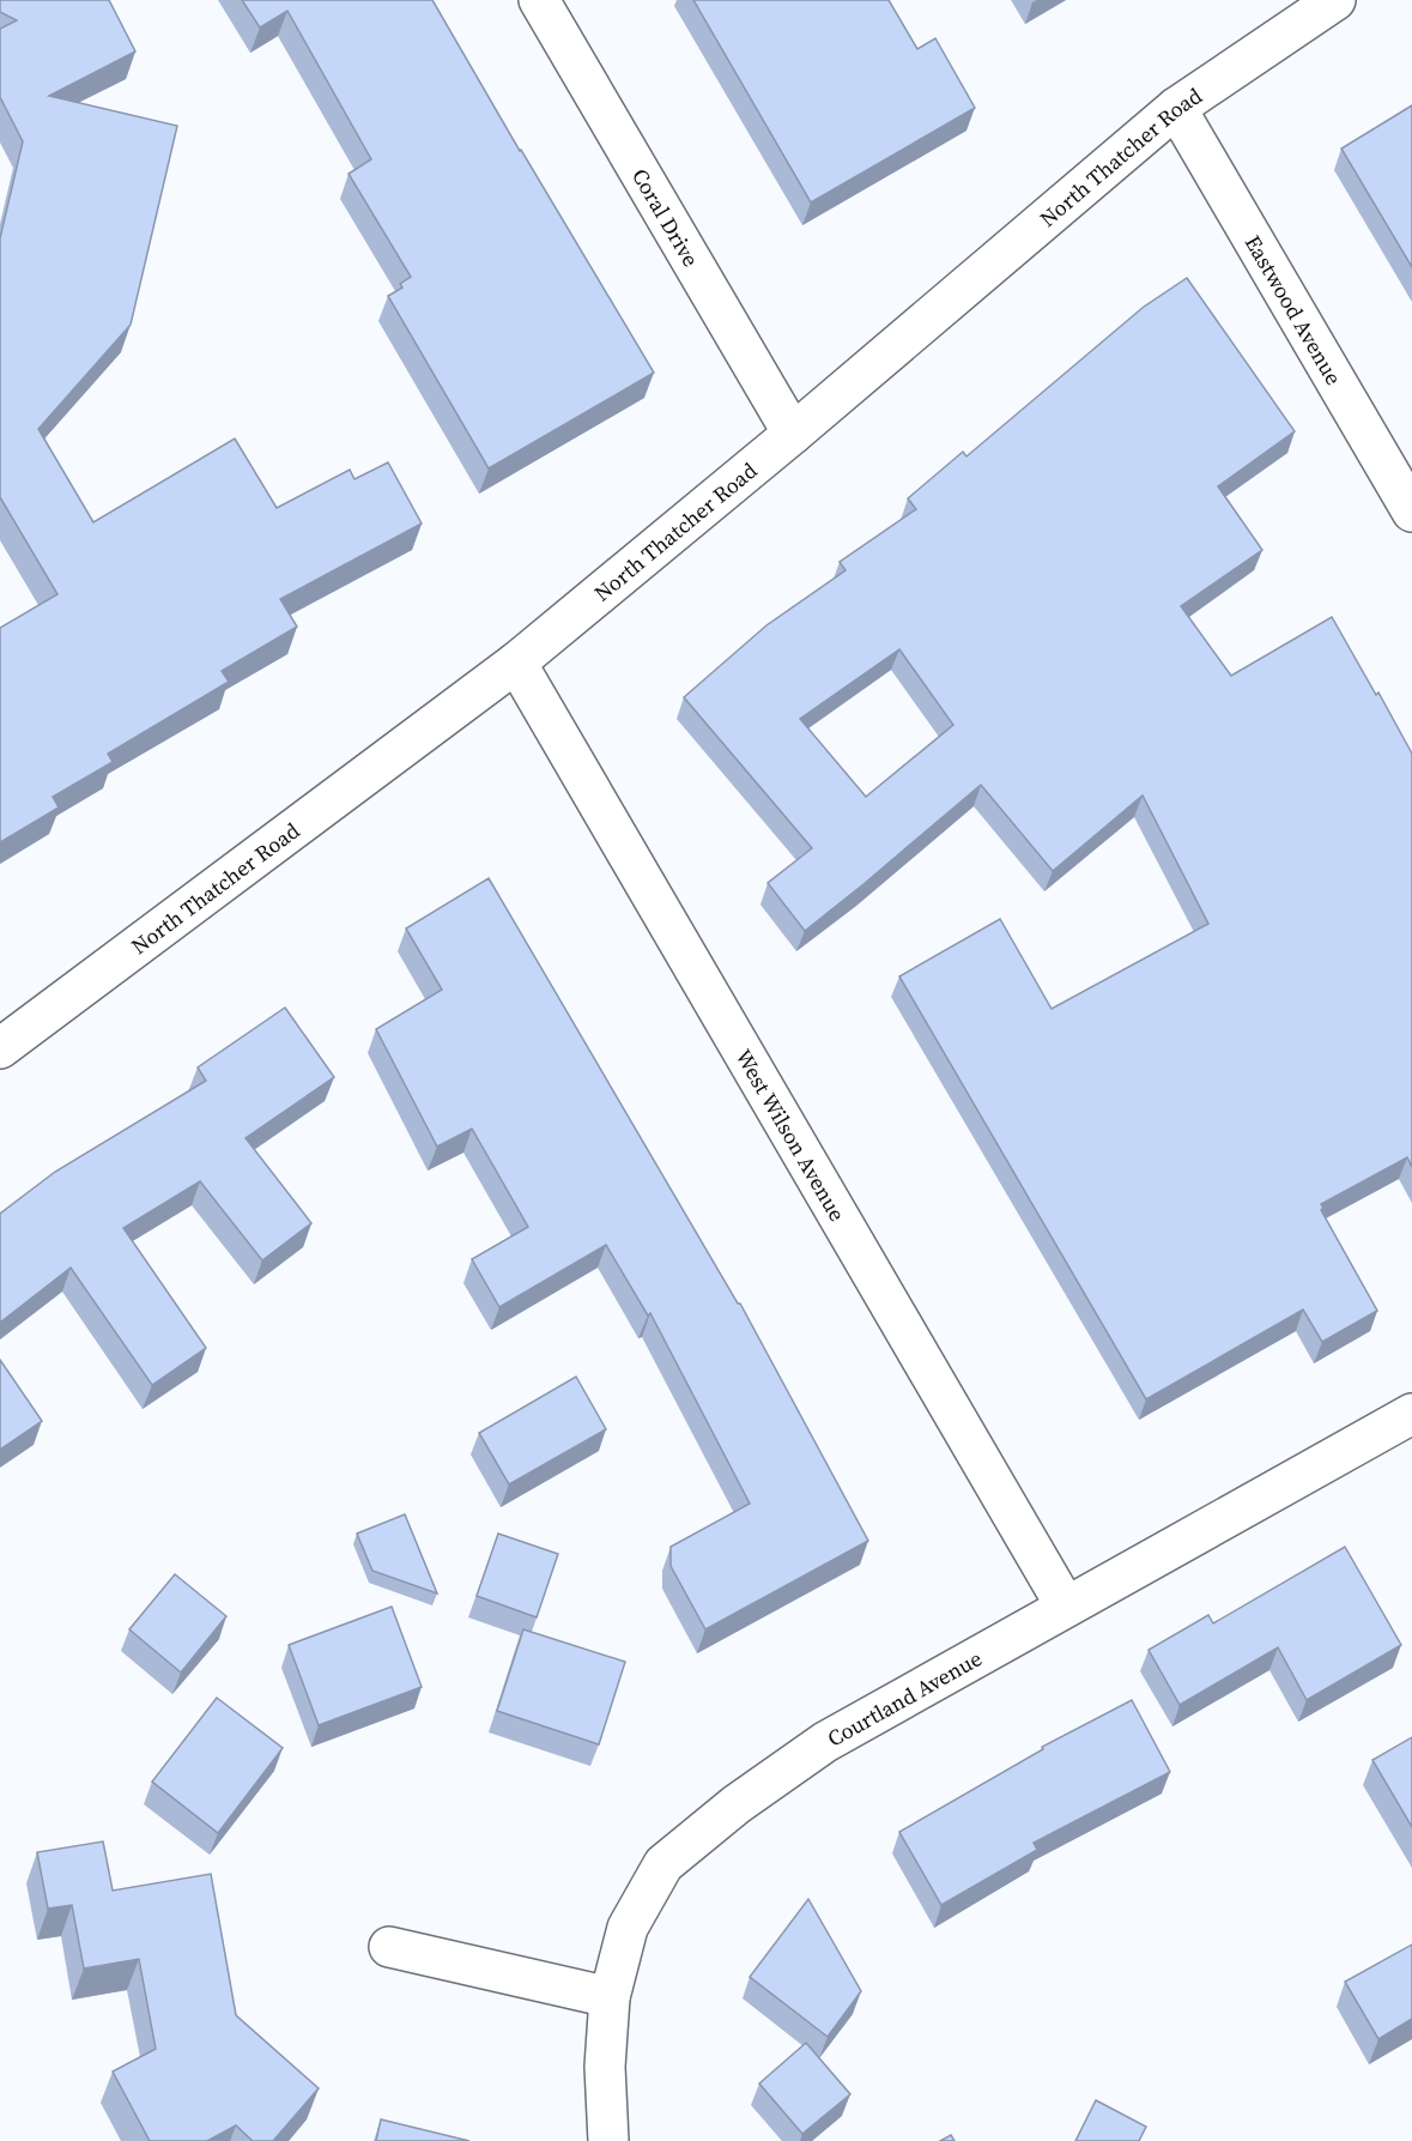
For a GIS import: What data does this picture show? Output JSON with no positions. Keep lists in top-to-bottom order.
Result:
{
  "streets": {
    "street": [
      "North Thatcher Road",
      "Coral Drive",
      "Eastwood Avenue",
      "West Wilson Avenue",
      "Courtland Avenue"
    ]
  },
  "crossings": [
    ["North Thatcher Road", "Coral Drive"],
    ["North Thatcher Road", "Eastwood Avenue"],
    ["North Thatcher Road", "West Wilson Avenue"],
    ["West Wilson Avenue", "Courtland Avenue"]
  ]
}
